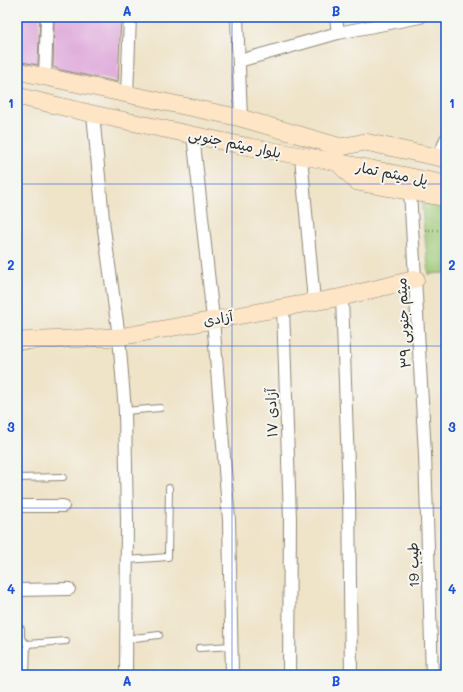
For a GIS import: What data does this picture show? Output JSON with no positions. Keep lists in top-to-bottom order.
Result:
{
  "streets": {
    "main road": ["بلوار میثم جنوبی", "پل میثم تمار", "آزادی"],
    "street": ["میثم جنوبی ۳۹", "آزادی ۱۷", "طیب 19"]
  },
  "crossings": [
    ["بلوار میثم جنوبی", "پل میثم تمار"],
    ["بلوار میثم جنوبی", "میثم جنوبی ۳۹"],
    ["آزادی", "میثم جنوبی ۳۹"],
    ["آزادی", "آزادی ۱۷"],
    ["میثم جنوبی ۳۹", "طیب 19"]
  ],
  "grid": {
    "columns": ["A", "B"],
    "rows": [
      "1",
      "2",
      "3",
      "4"
    ]
  }
}
